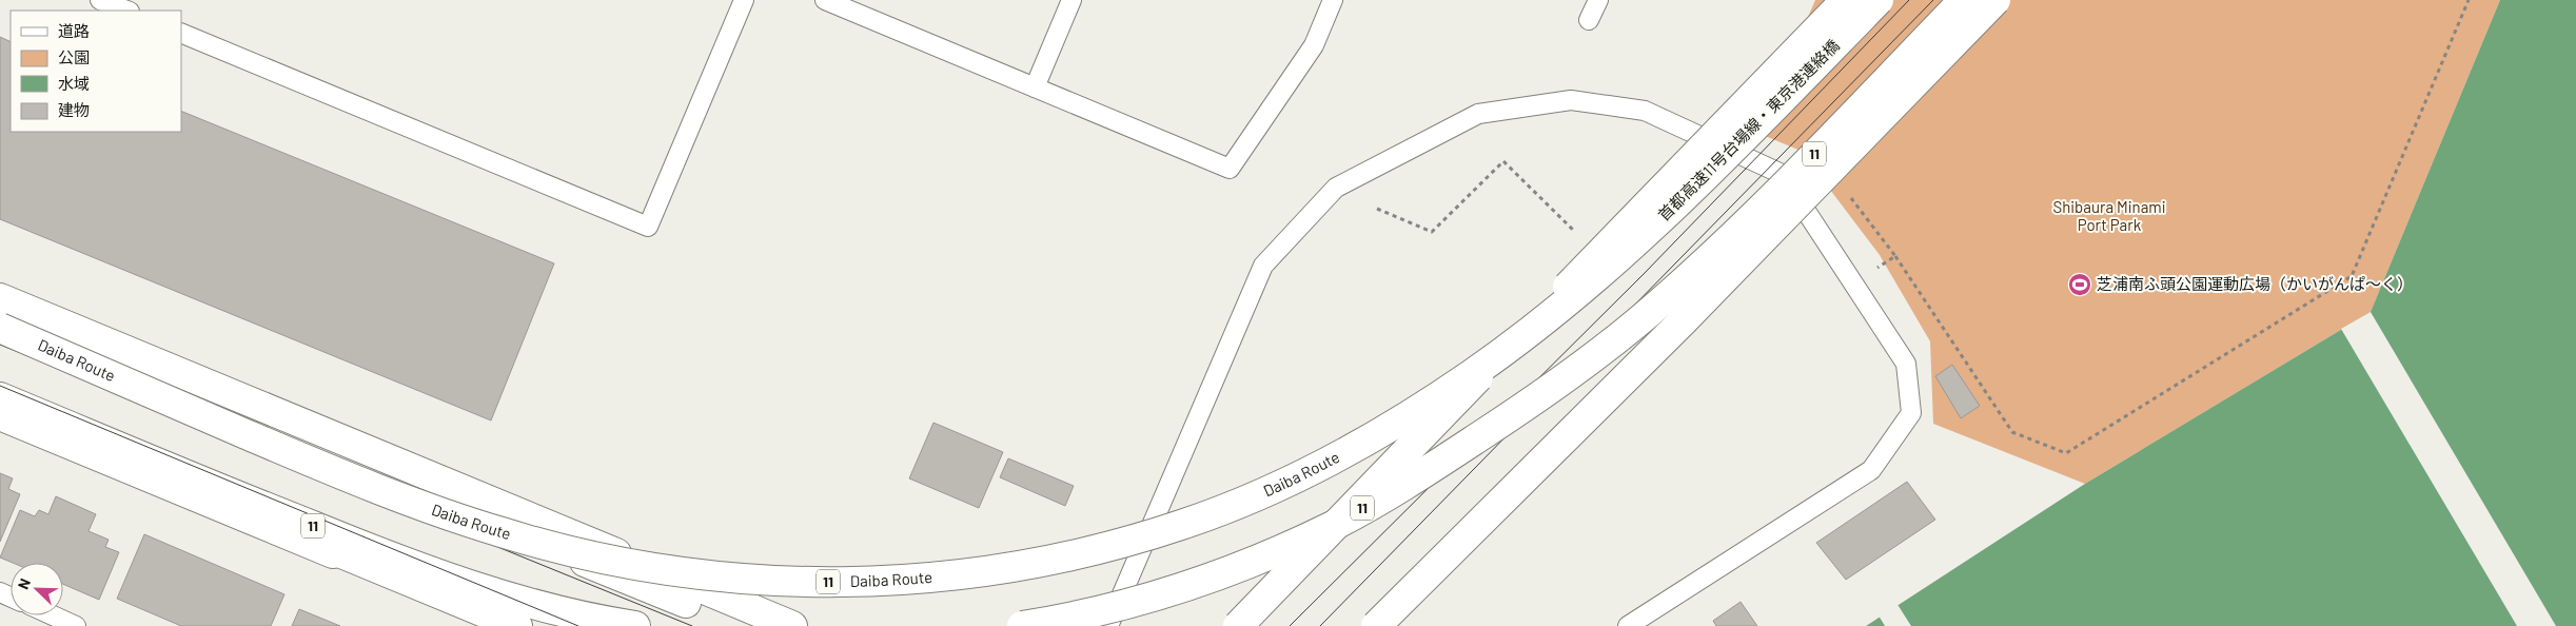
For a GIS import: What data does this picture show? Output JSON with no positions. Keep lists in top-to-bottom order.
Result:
{
  "streets": {
    "main road": ["首都高速11号台場線・東京港連絡橋", "11", "Daiba Route"]
  },
  "crossings": [
    ["首都高速11号台場線・東京港連絡橋", "Daiba Route"]
  ],
  "parks": ["Shibaura Minami Port Park"],
  "places": {
    "sports": ["芝浦南ふ頭公園運動広場（かいがんぱ～く）"]
  },
  "legend": [
    "道路",
    "公園",
    "水域",
    "建物"
  ],
  "north": "top left"
}
